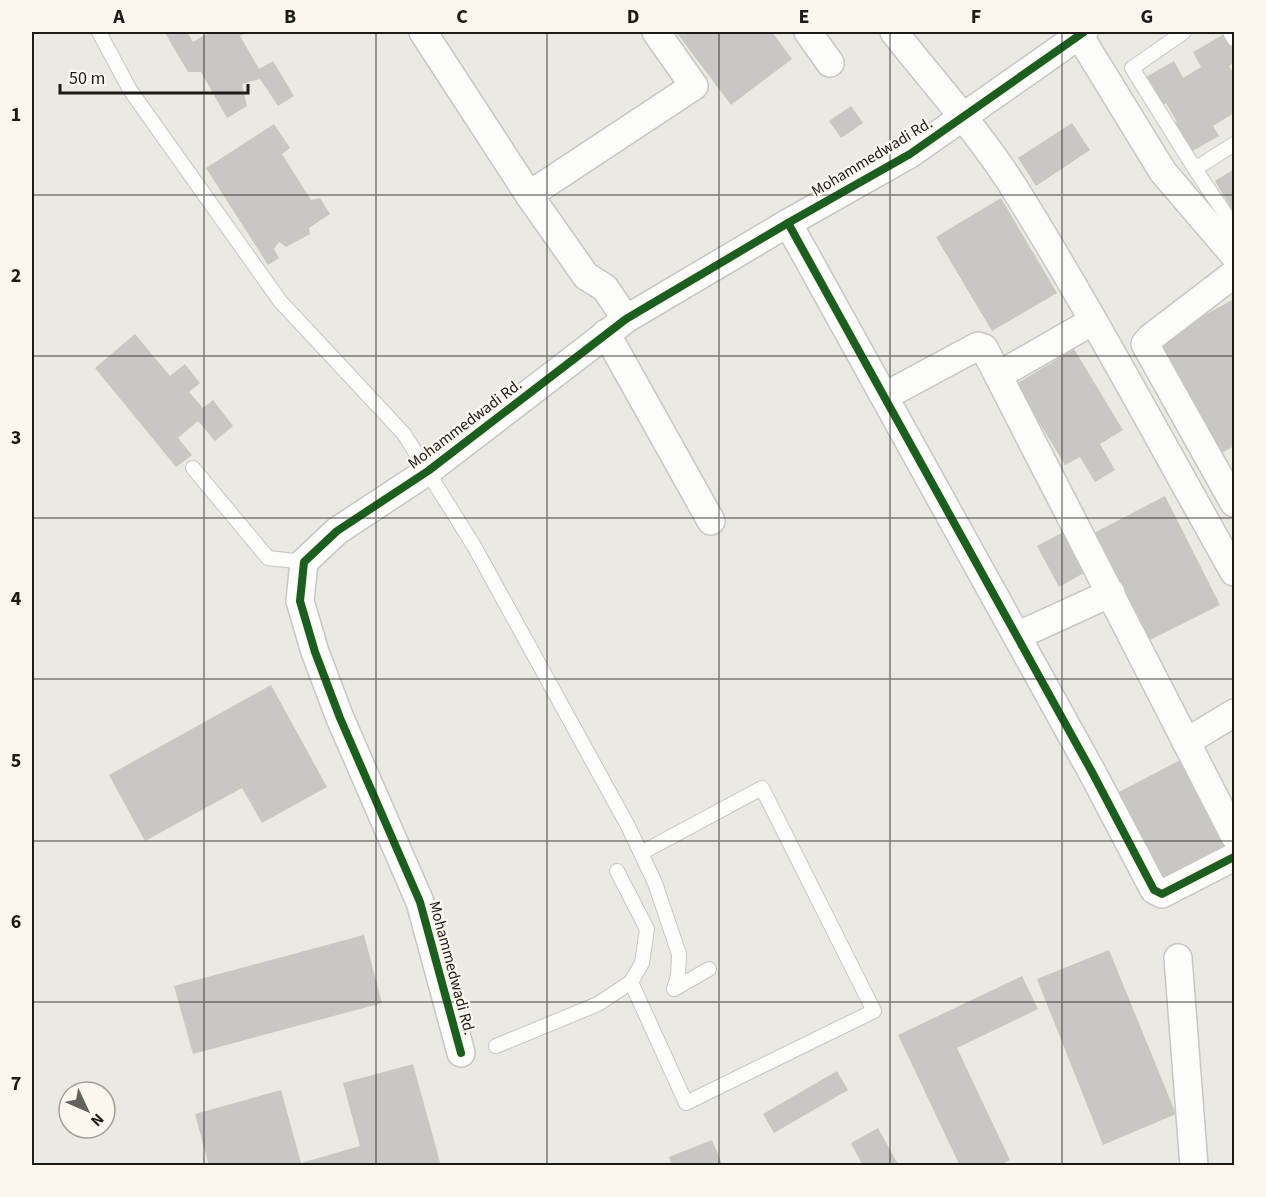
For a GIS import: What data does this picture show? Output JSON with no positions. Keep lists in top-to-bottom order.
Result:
{
  "streets": {
    "street": ["Mohammedwadi Rd."]
  },
  "scale_bar": "50 m",
  "north": "bottom right",
  "grid": {
    "columns": [
      "A",
      "B",
      "C",
      "D",
      "E",
      "F",
      "G"
    ],
    "rows": [
      "1",
      "2",
      "3",
      "4",
      "5",
      "6",
      "7"
    ]
  }
}
